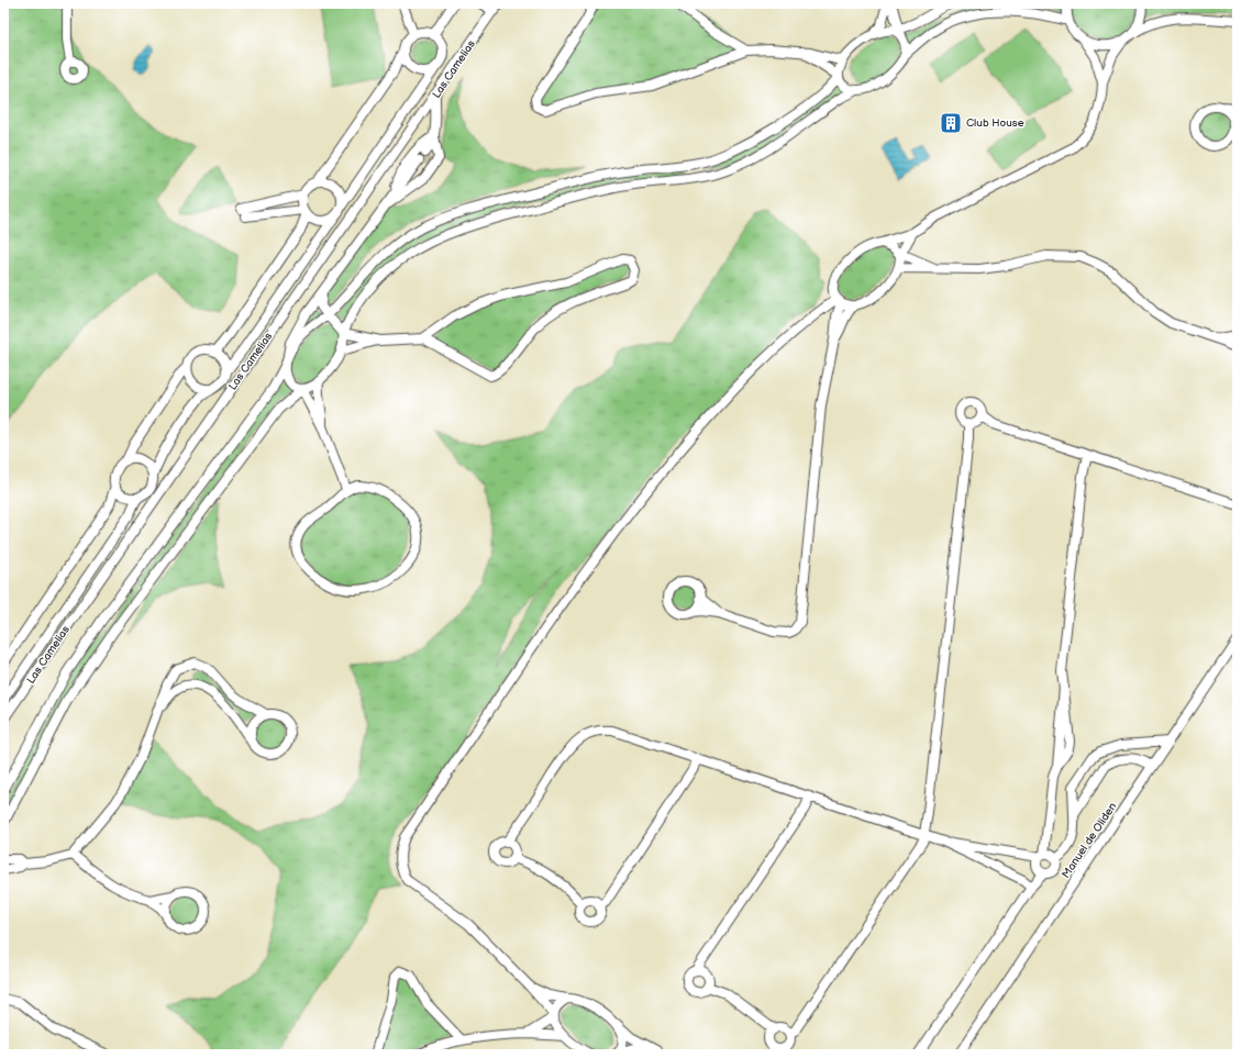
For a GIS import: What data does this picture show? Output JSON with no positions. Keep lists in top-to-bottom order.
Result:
{
  "streets": {
    "street": ["Las Camelias", "Manuel de Oliden"]
  },
  "places": {
    "building": ["Club House"]
  }
}
